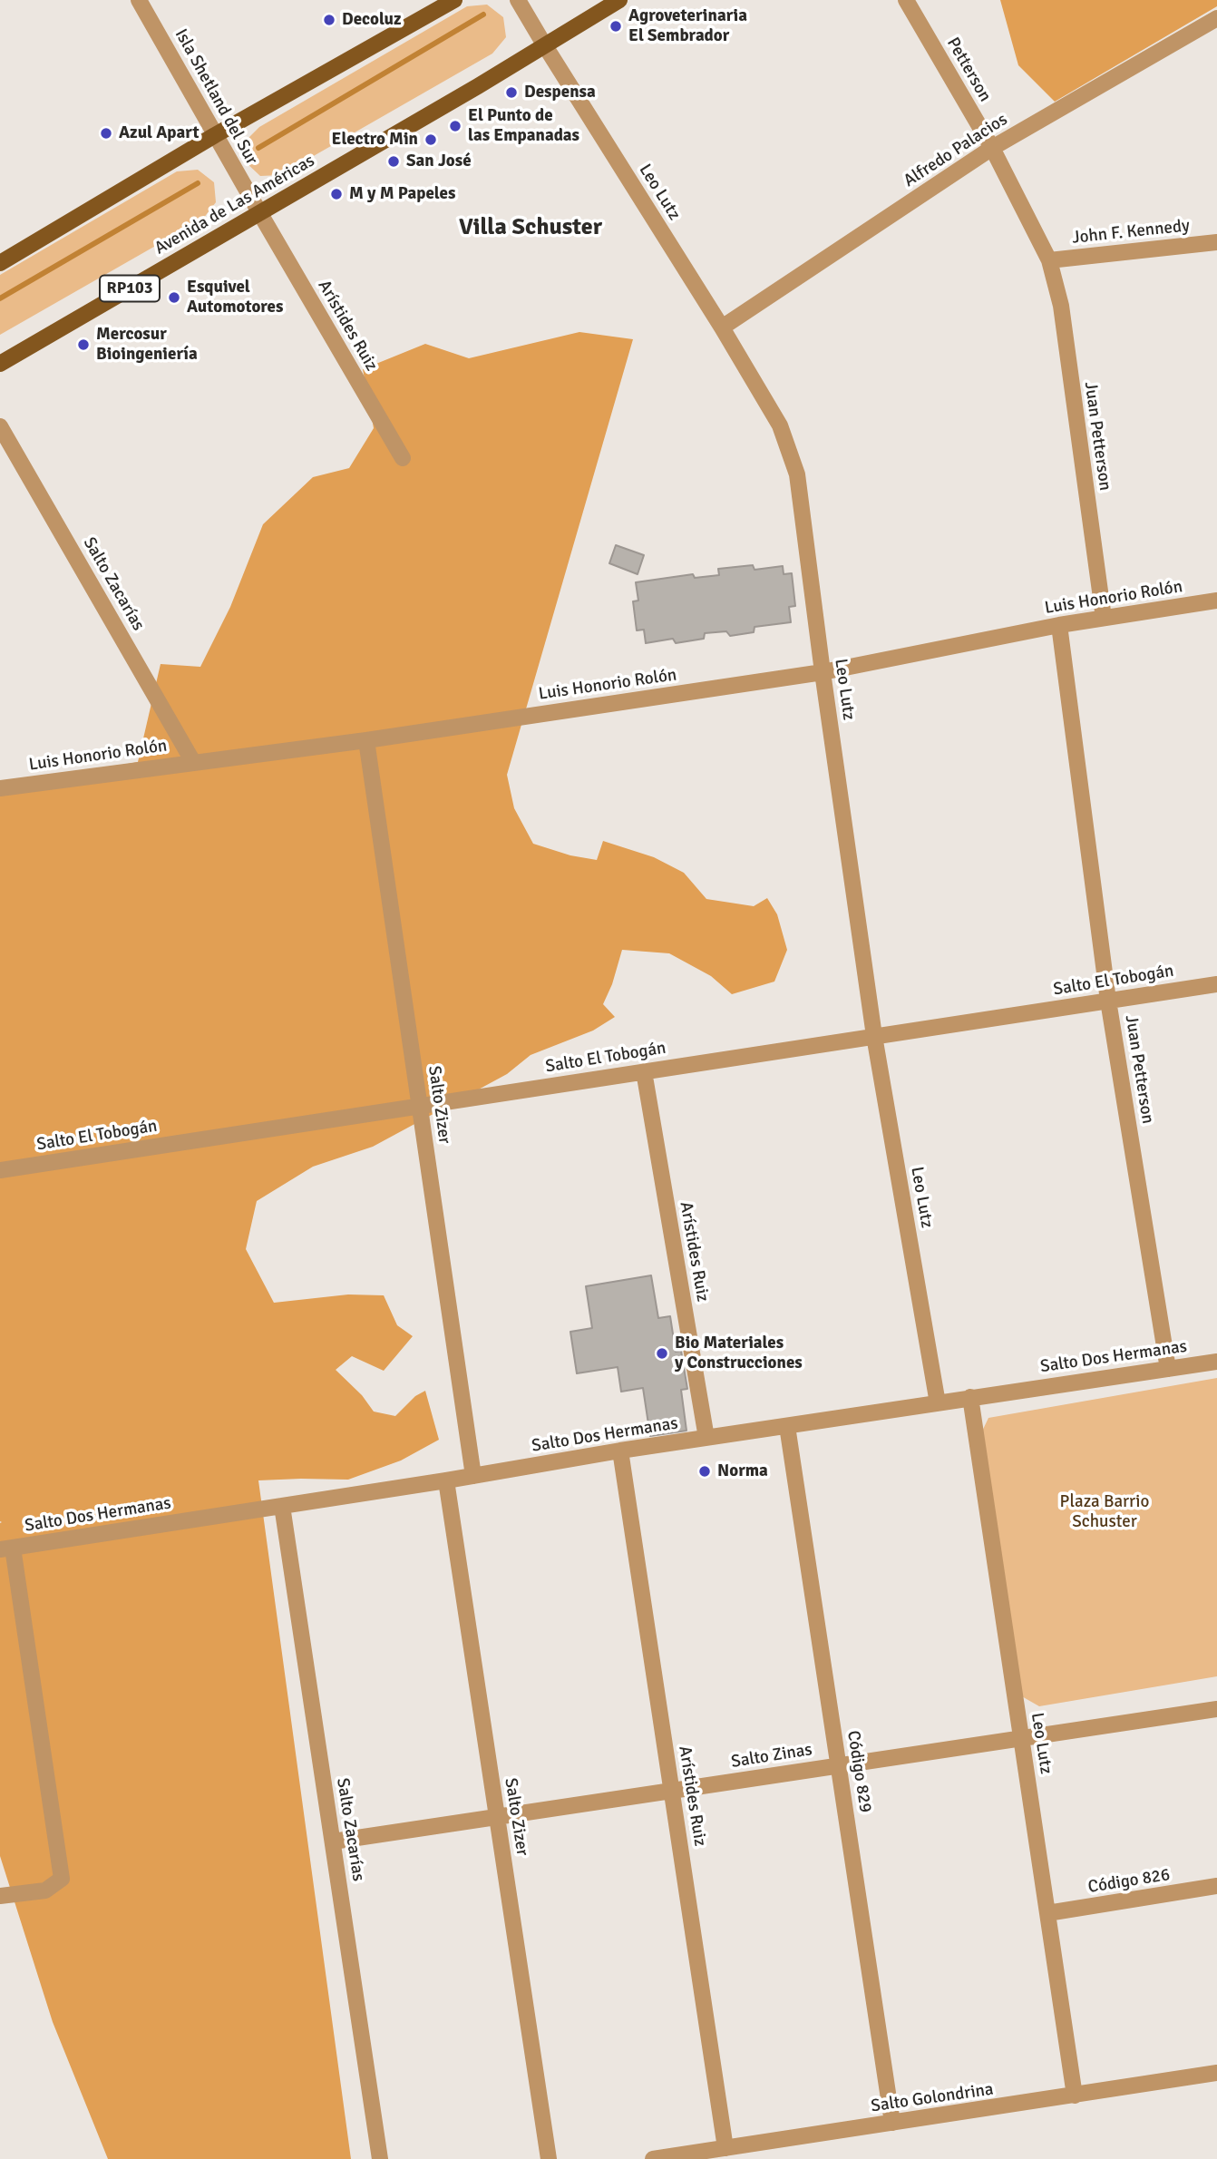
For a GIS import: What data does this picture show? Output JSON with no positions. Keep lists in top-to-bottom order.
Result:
{
  "streets": {
    "main road": ["Avenida de Las Américas", "RP103"],
    "street": [
      "Petterson",
      "Isla Shetland del Sur",
      "Alfredo Palacios",
      "Leo Lutz",
      "John F. Kennedy",
      "Arístides Ruiz",
      "Juan Petterson",
      "Salto Zacarías",
      "Luis Honorio Rolón",
      "Salto El Tobogán",
      "Salto Zizer",
      "Salto Dos Hermanas",
      "Salto Zinas",
      "Código 829",
      "Código 826",
      "Salto Golondrina"
    ]
  },
  "crossings": [
    ["Petterson", "Alfredo Palacios"],
    ["Petterson", "John F. Kennedy"],
    ["Petterson", "Juan Petterson"],
    ["Isla Shetland del Sur", "Avenida de Las Américas"],
    ["Isla Shetland del Sur", "Arístides Ruiz"],
    ["Alfredo Palacios", "Leo Lutz"],
    ["Leo Lutz", "Avenida de Las Américas"],
    ["Leo Lutz", "Luis Honorio Rolón"],
    ["Leo Lutz", "Salto El Tobogán"],
    ["Leo Lutz", "Salto Dos Hermanas"],
    ["Leo Lutz", "Salto Zinas"],
    ["Leo Lutz", "Código 826"],
    ["Leo Lutz", "Salto Golondrina"],
    ["Avenida de Las Américas", "Arístides Ruiz"],
    ["John F. Kennedy", "Juan Petterson"],
    ["Arístides Ruiz", "Salto El Tobogán"],
    ["Arístides Ruiz", "Salto Dos Hermanas"],
    ["Arístides Ruiz", "Salto Zinas"],
    ["Arístides Ruiz", "Salto Golondrina"],
    ["Juan Petterson", "Luis Honorio Rolón"],
    ["Juan Petterson", "Salto El Tobogán"],
    ["Juan Petterson", "Salto Dos Hermanas"],
    ["Salto Zacarías", "Luis Honorio Rolón"],
    ["Salto Zacarías", "Salto Dos Hermanas"],
    ["Salto Zacarías", "Salto Zinas"],
    ["Luis Honorio Rolón", "Salto Zizer"],
    ["Salto El Tobogán", "Salto Zizer"],
    ["Salto Zizer", "Salto Dos Hermanas"],
    ["Salto Zizer", "Salto Zinas"],
    ["Salto Dos Hermanas", "Código 829"],
    ["Salto Zinas", "Código 829"],
    ["Código 829", "Salto Golondrina"]
  ],
  "districts": ["Villa Schuster"],
  "parks": ["Plaza Barrio Schuster"],
  "places": [
    "Decoluz",
    "Agroveterinaria El Sembrador",
    "Despensa",
    "El Punto de las Empanadas",
    "Azul Apart",
    "Electro Min",
    "San José",
    "M y M Papeles",
    "Esquivel Automotores",
    "Mercosur Bioingeniería",
    "Bio Materiales y Construcciones",
    "Norma"
  ]
}
